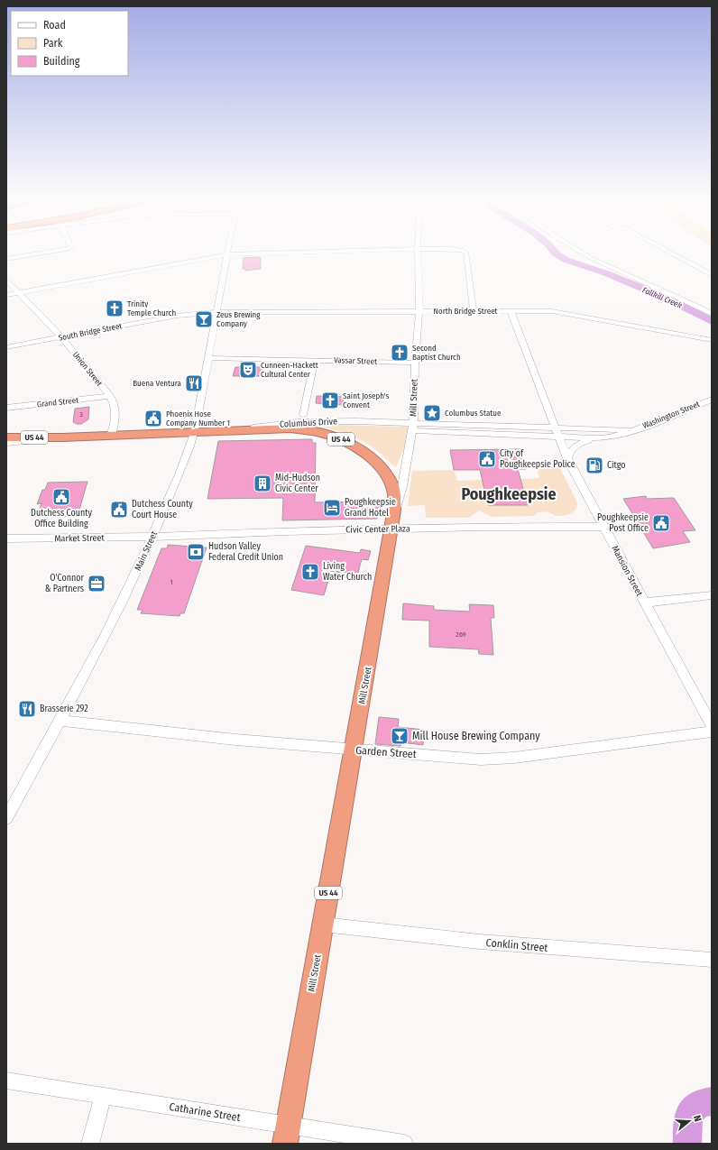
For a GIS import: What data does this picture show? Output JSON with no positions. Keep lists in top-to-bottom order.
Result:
{
  "streets": {
    "highway": ["Mill Street", "Columbus Drive", "US 44"],
    "street": [
      "North Bridge Street",
      "South Bridge Street",
      "Vassar Street",
      "Union Street",
      "Grand Street",
      "Washington Street",
      "Civic Center Plaza",
      "Market Street",
      "Main Street",
      "Mansion Street",
      "Garden Street",
      "Conklin Street",
      "Catharine Street"
    ]
  },
  "crossings": [
    ["North Bridge Street", "South Bridge Street"],
    ["North Bridge Street", "Mill Street"],
    ["North Bridge Street", "Main Street"],
    ["North Bridge Street", "Mansion Street"],
    ["South Bridge Street", "Union Street"],
    ["South Bridge Street", "Main Street"],
    ["Vassar Street", "Mill Street"],
    ["Vassar Street", "Main Street"],
    ["Union Street", "Grand Street"],
    ["Union Street", "Columbus Drive"],
    ["Mill Street", "Columbus Drive"],
    ["Mill Street", "US 44"],
    ["Mill Street", "Civic Center Plaza"],
    ["Mill Street", "Garden Street"],
    ["Mill Street", "Conklin Street"],
    ["Mill Street", "Catharine Street"],
    ["Washington Street", "Columbus Drive"],
    ["Washington Street", "Mansion Street"],
    ["Columbus Drive", "US 44"],
    ["Columbus Drive", "Main Street"],
    ["Columbus Drive", "Mansion Street"],
    ["US 44", "Civic Center Plaza"],
    ["Civic Center Plaza", "Market Street"],
    ["Civic Center Plaza", "Main Street"],
    ["Civic Center Plaza", "Mansion Street"],
    ["Market Street", "Main Street"],
    ["Main Street", "Garden Street"]
  ],
  "districts": ["Poughkeepsie"],
  "water": ["Fallkill Creek"],
  "places": {
    "church": [
      "Trinity Temple Church",
      "Second Baptist Church",
      "Saint Joseph's Convent",
      "Living Water Church"
    ],
    "bar": ["Zeus Brewing Company", "Mill House Brewing Company"],
    "theatre": ["Cunneen-Hackett Cultural Center"],
    "restaurant": ["Buena Ventura", "Brasserie 292"],
    "place": ["Columbus Statue"],
    "public building": [
      "Phoenix Hose Company Number 1",
      "City of Poughkeepsie Police",
      "Dutchess County Office Building",
      "Dutchess County Court House",
      "Poughkeepsie Post Office"
    ],
    "fuel station": ["Citgo"],
    "building": ["Mid-Hudson Civic Center"],
    "hotel": ["Poughkeepsie Grand Hotel"],
    "bank": ["Hudson Valley Federal Credit Union"],
    "office": ["O'Connor & Partners"]
  },
  "house_numbers": ["3", "1", "269"],
  "legend": ["Road", "Park", "Building"],
  "north": "right"
}
